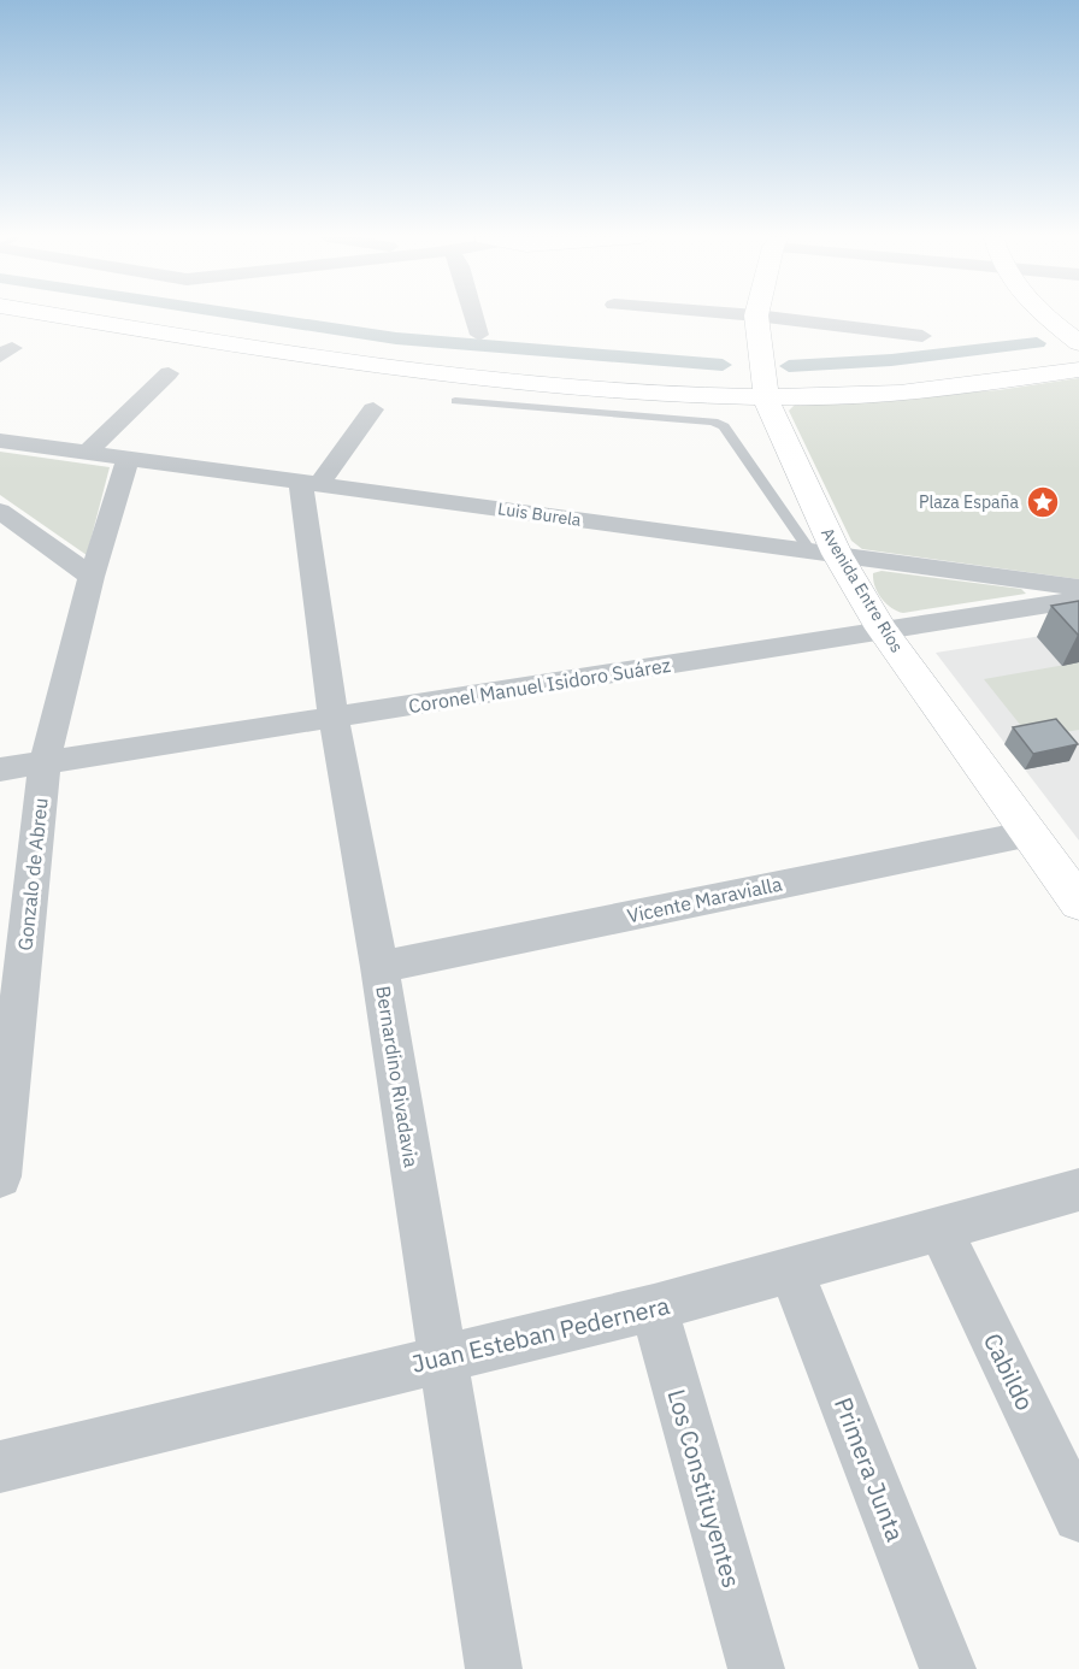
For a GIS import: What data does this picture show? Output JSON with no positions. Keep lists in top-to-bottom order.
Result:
{
  "streets": {
    "main road": ["Avenida Entre Ríos"],
    "street": [
      "Luis Burela",
      "Coronel Manuel Isidoro Suárez",
      "Gonzalo de Abreu",
      "Vicente Maravialla",
      "Bernardino Rivadavia",
      "Juan Esteban Pedernera",
      "Cabildo",
      "Primera Junta",
      "Los Constituyentes"
    ]
  },
  "crossings": [
    ["Luis Burela", "Avenida Entre Ríos"],
    ["Luis Burela", "Gonzalo de Abreu"],
    ["Luis Burela", "Bernardino Rivadavia"],
    ["Avenida Entre Ríos", "Coronel Manuel Isidoro Suárez"],
    ["Avenida Entre Ríos", "Vicente Maravialla"],
    ["Coronel Manuel Isidoro Suárez", "Gonzalo de Abreu"],
    ["Coronel Manuel Isidoro Suárez", "Bernardino Rivadavia"],
    ["Vicente Maravialla", "Bernardino Rivadavia"],
    ["Bernardino Rivadavia", "Juan Esteban Pedernera"],
    ["Juan Esteban Pedernera", "Cabildo"],
    ["Juan Esteban Pedernera", "Primera Junta"],
    ["Juan Esteban Pedernera", "Los Constituyentes"]
  ],
  "places": {
    "place": ["Plaza España"]
  }
}
